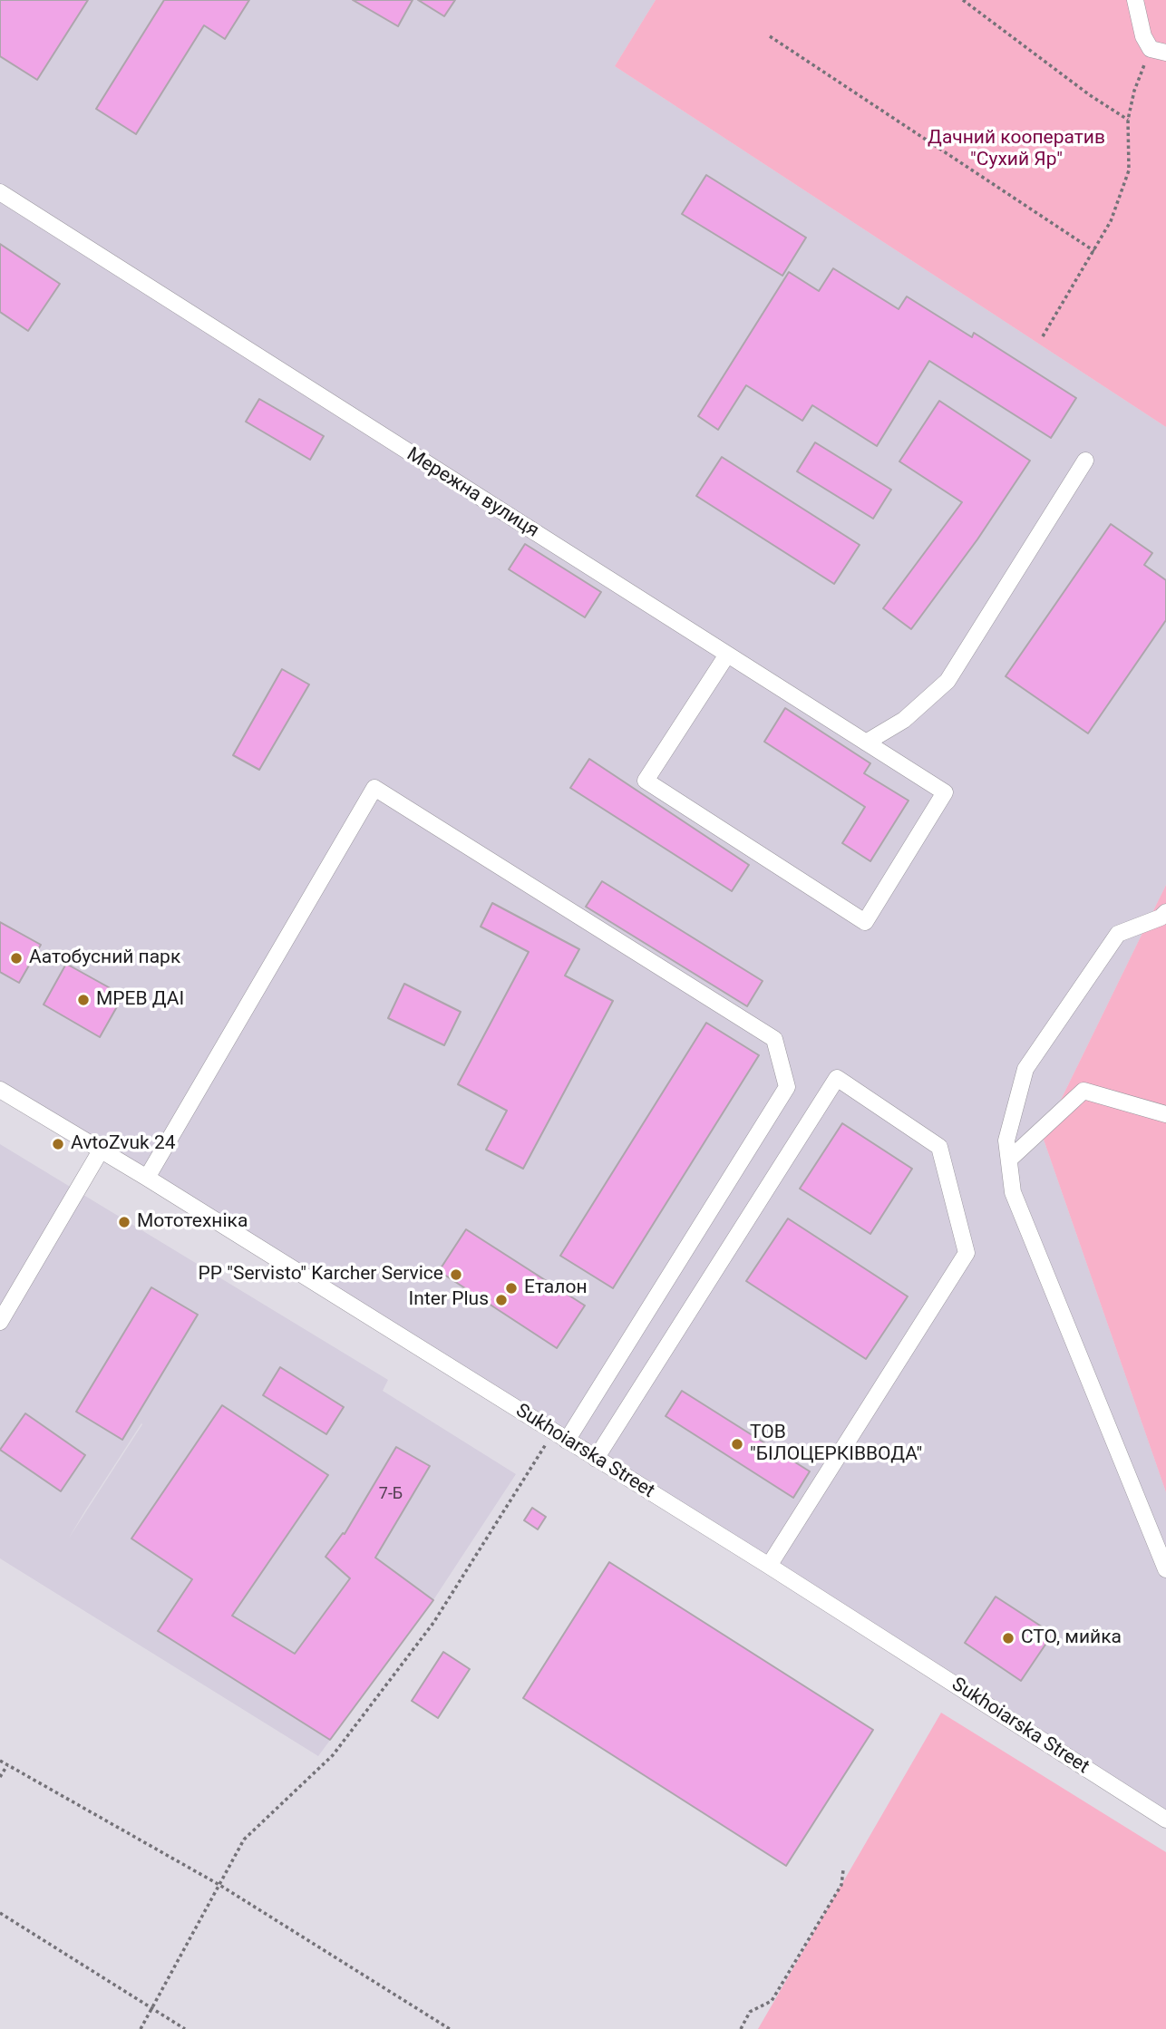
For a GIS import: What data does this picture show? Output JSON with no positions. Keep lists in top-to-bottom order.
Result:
{
  "streets": {
    "street": ["Мережна вулиця", "Sukhoiarska Street"]
  },
  "parks": ["Дачний кооператив \"Сухий Яр\""],
  "places": [
    "Аатобусний парк",
    "МРЕВ ДАІ",
    "AvtoZvuk 24",
    "Мототехніка",
    "PP \"Servisto\" Karcher Service",
    "Еталон",
    "Inter Plus",
    "ТОВ \"БІЛОЦЕРКІВВОДА\"",
    "СТО, мийка"
  ],
  "house_numbers": ["7-Б"]
}
